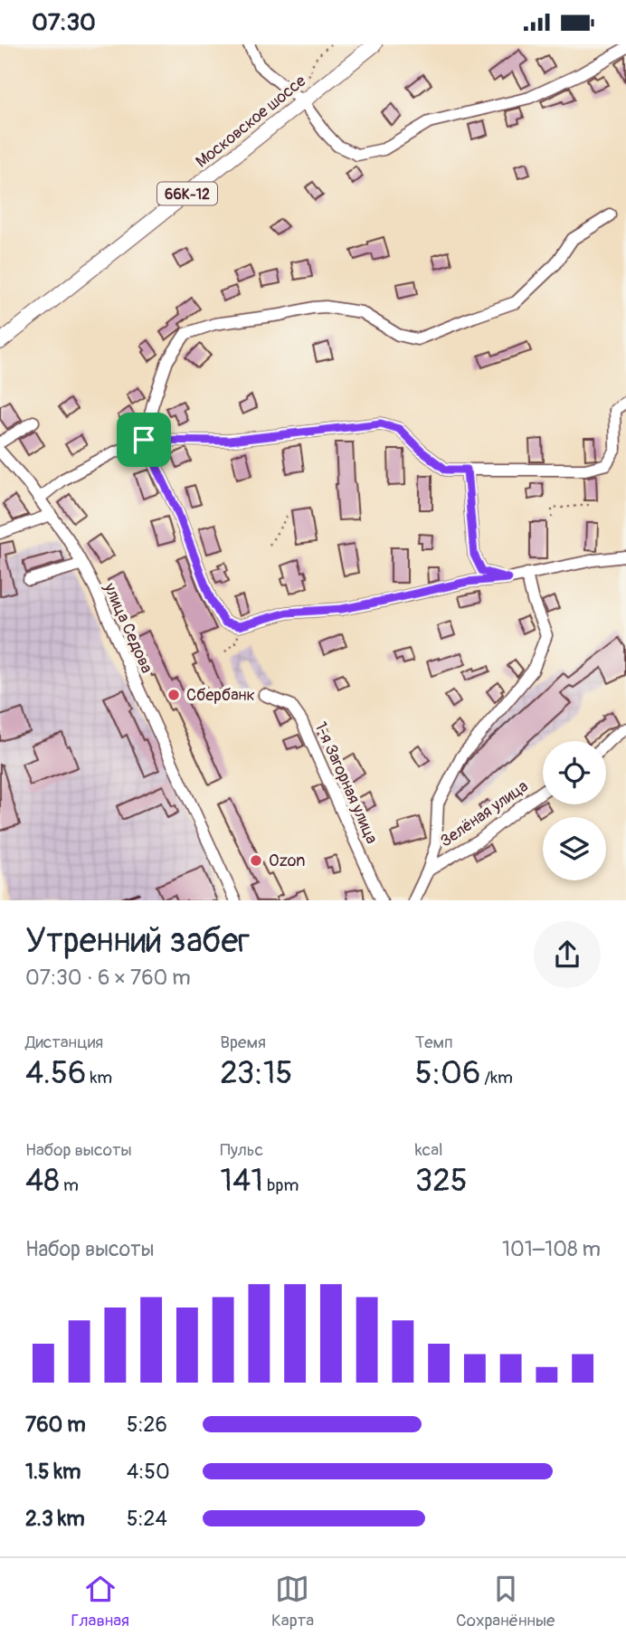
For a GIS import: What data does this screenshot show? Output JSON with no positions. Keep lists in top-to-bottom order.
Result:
{
  "streets": {
    "main road": ["Московское шоссе", "66К-12"],
    "street": ["улица Седова", "1-я Загорная улица", "Зелёная улица"]
  },
  "places": ["Сбербанк", "Ozon"],
  "page": {
    "status": "07:30",
    "heading": ["Утренний забег", "07:30 · 6 × 760 m"],
    "stats": [
      ["Дистанция", "4.56 km"],
      ["Время", "23:15"],
      ["Темп", "5:06 /km"],
      ["Набор высоты", "48 m"],
      ["Пульс", "141 bpm"],
      ["kcal", "325"]
    ],
    "chart": ["Набор высоты", "101–108 m"],
    "list": [
      {
        "name": "760 m",
        "note": "5:26"
      },
      {
        "name": "1.5 km",
        "note": "4:50"
      },
      {
        "name": "2.3 km",
        "note": "5:24"
      }
    ],
    "tabs": ["Главная", "Карта", "Сохранённые"]
  }
}
